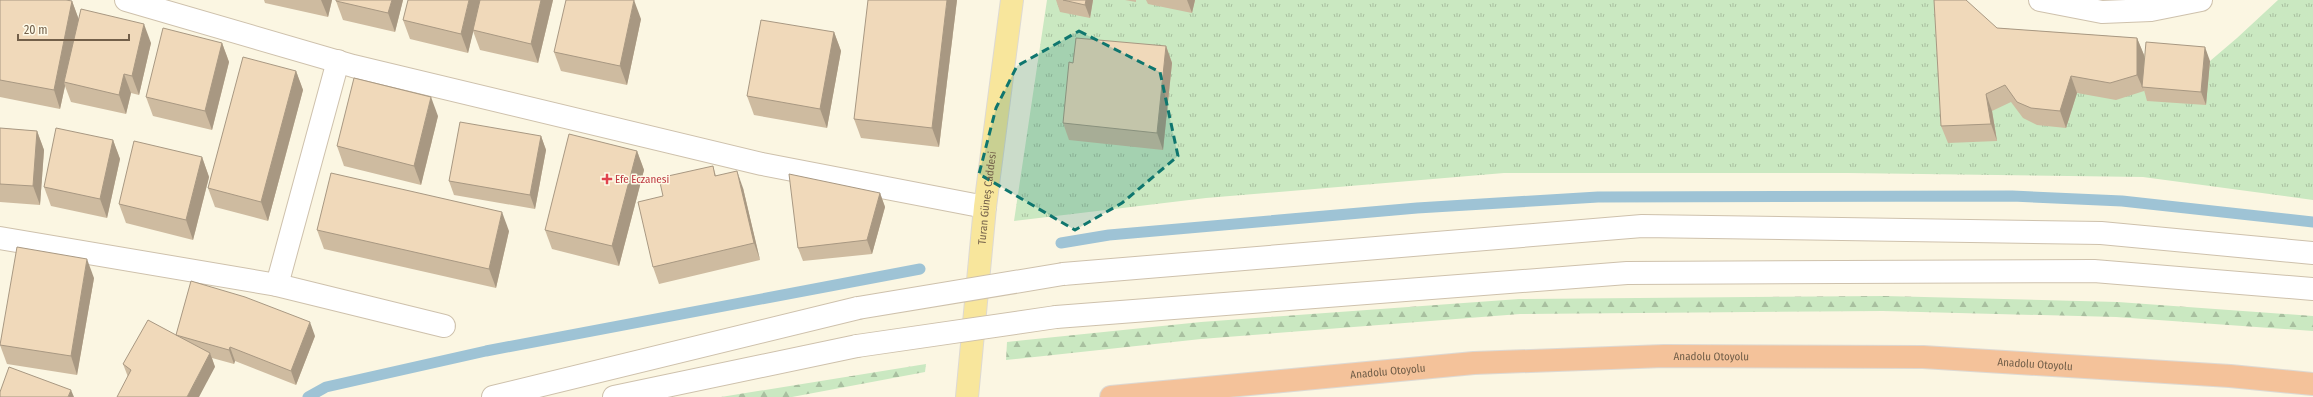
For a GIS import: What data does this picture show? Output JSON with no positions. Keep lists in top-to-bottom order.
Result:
{
  "streets": {
    "highway": ["Anadolu Otoyolu"],
    "main road": ["Turan Güneş Caddesi"]
  },
  "places": {
    "health": ["Efe Eczanesi"]
  },
  "scale_bar": "20 m"
}
